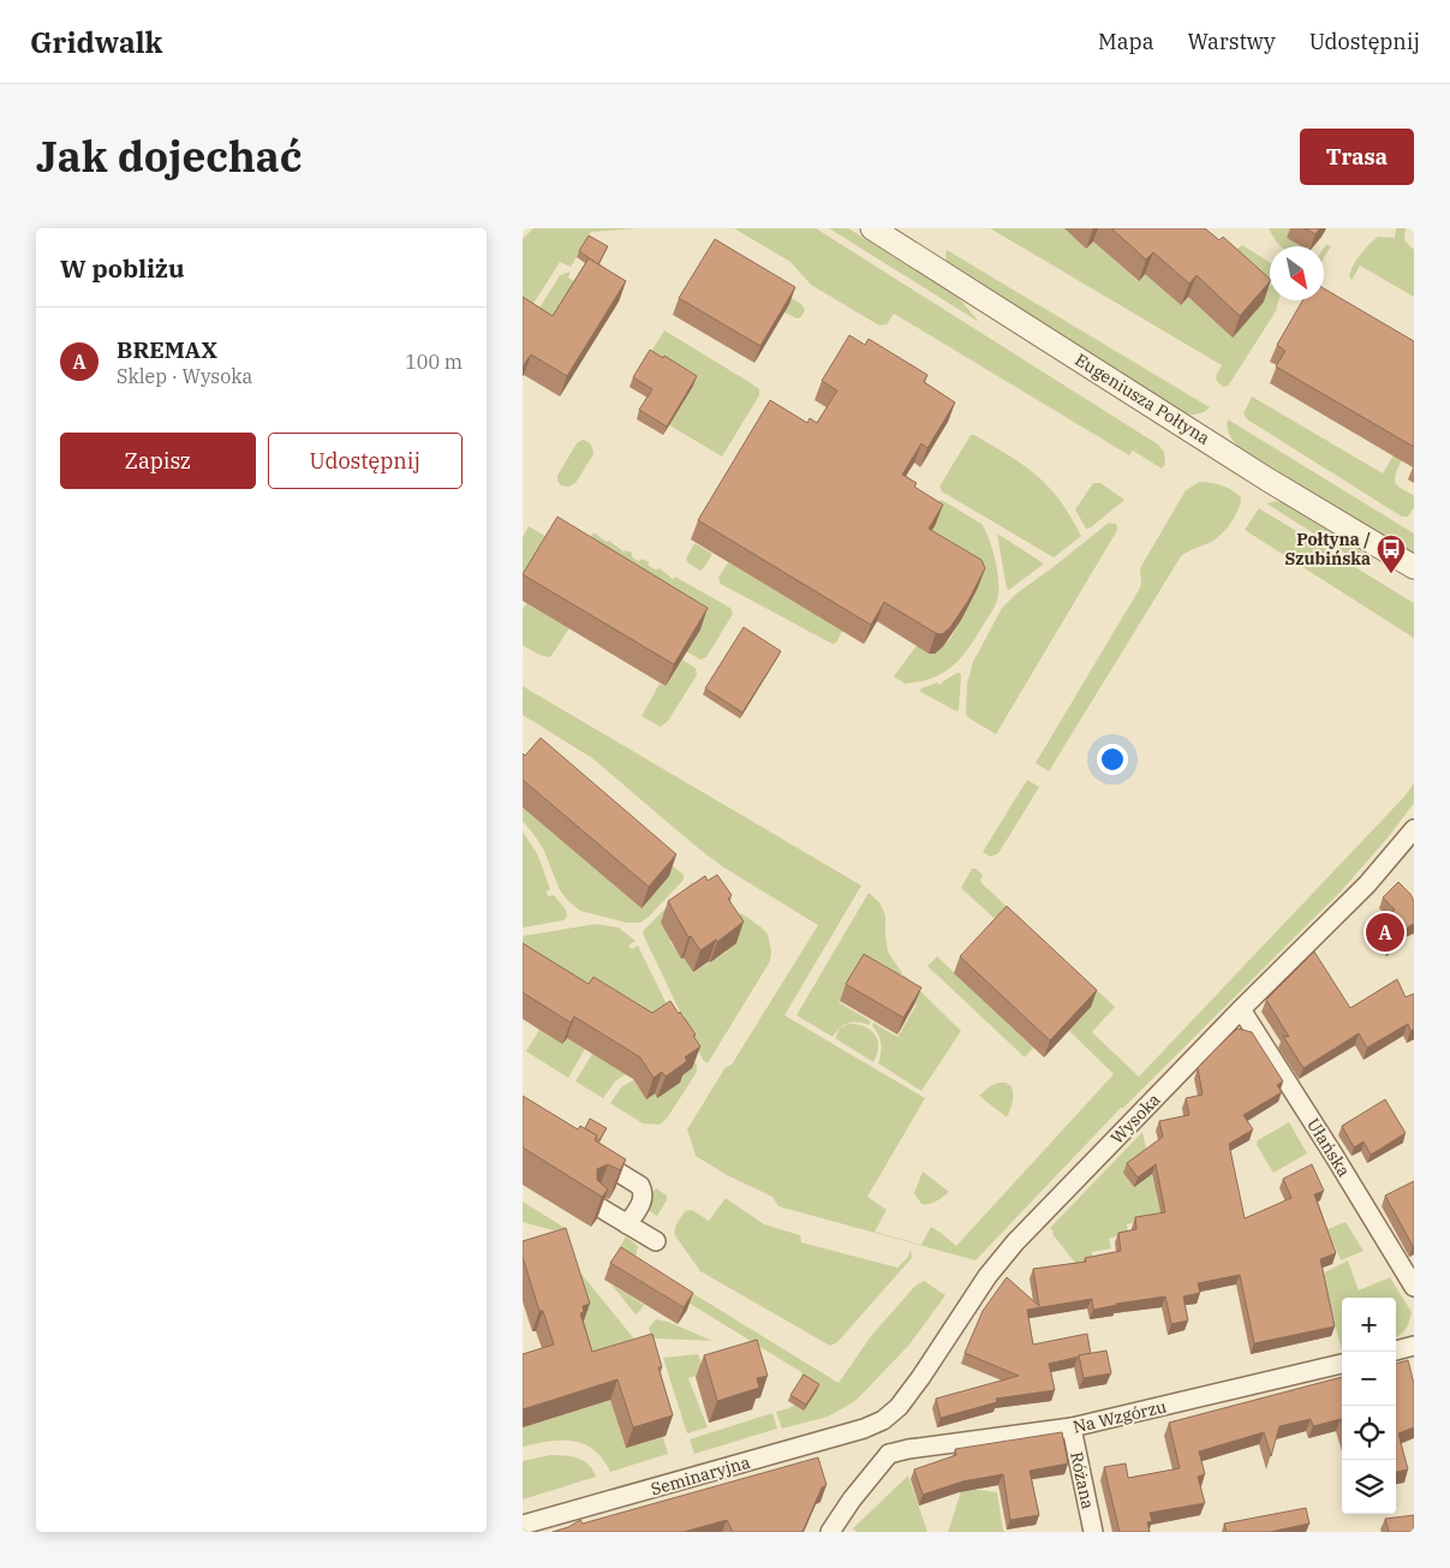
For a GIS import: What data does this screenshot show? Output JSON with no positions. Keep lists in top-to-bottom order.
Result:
{
  "streets": {
    "street": [
      "Eugeniusza Połtyna",
      "Wysoka",
      "Ułańska",
      "Na Wzgórzu",
      "Seminaryjna",
      "Różana"
    ]
  },
  "crossings": [
    ["Wysoka", "Ułańska"],
    ["Wysoka", "Seminaryjna"],
    ["Na Wzgórzu", "Różana"]
  ],
  "places": {
    "bus stop": ["Połtyna / Szubińska"]
  },
  "north": "bottom right",
  "page": {
    "header": "Gridwalk",
    "nav": ["Mapa", "Warstwy", "Udostępnij"],
    "title": "Jak dojechać",
    "buttons": [
      "Trasa",
      ["Zapisz", "Udostępnij"]
    ],
    "heading": "W pobliżu",
    "list": [
      {
        "mark": "A",
        "name": "BREMAX",
        "note": "Sklep · Wysoka",
        "value": "100 m"
      }
    ],
    "pins": "A",
    "map_buttons": ["+", "−"]
  }
}
